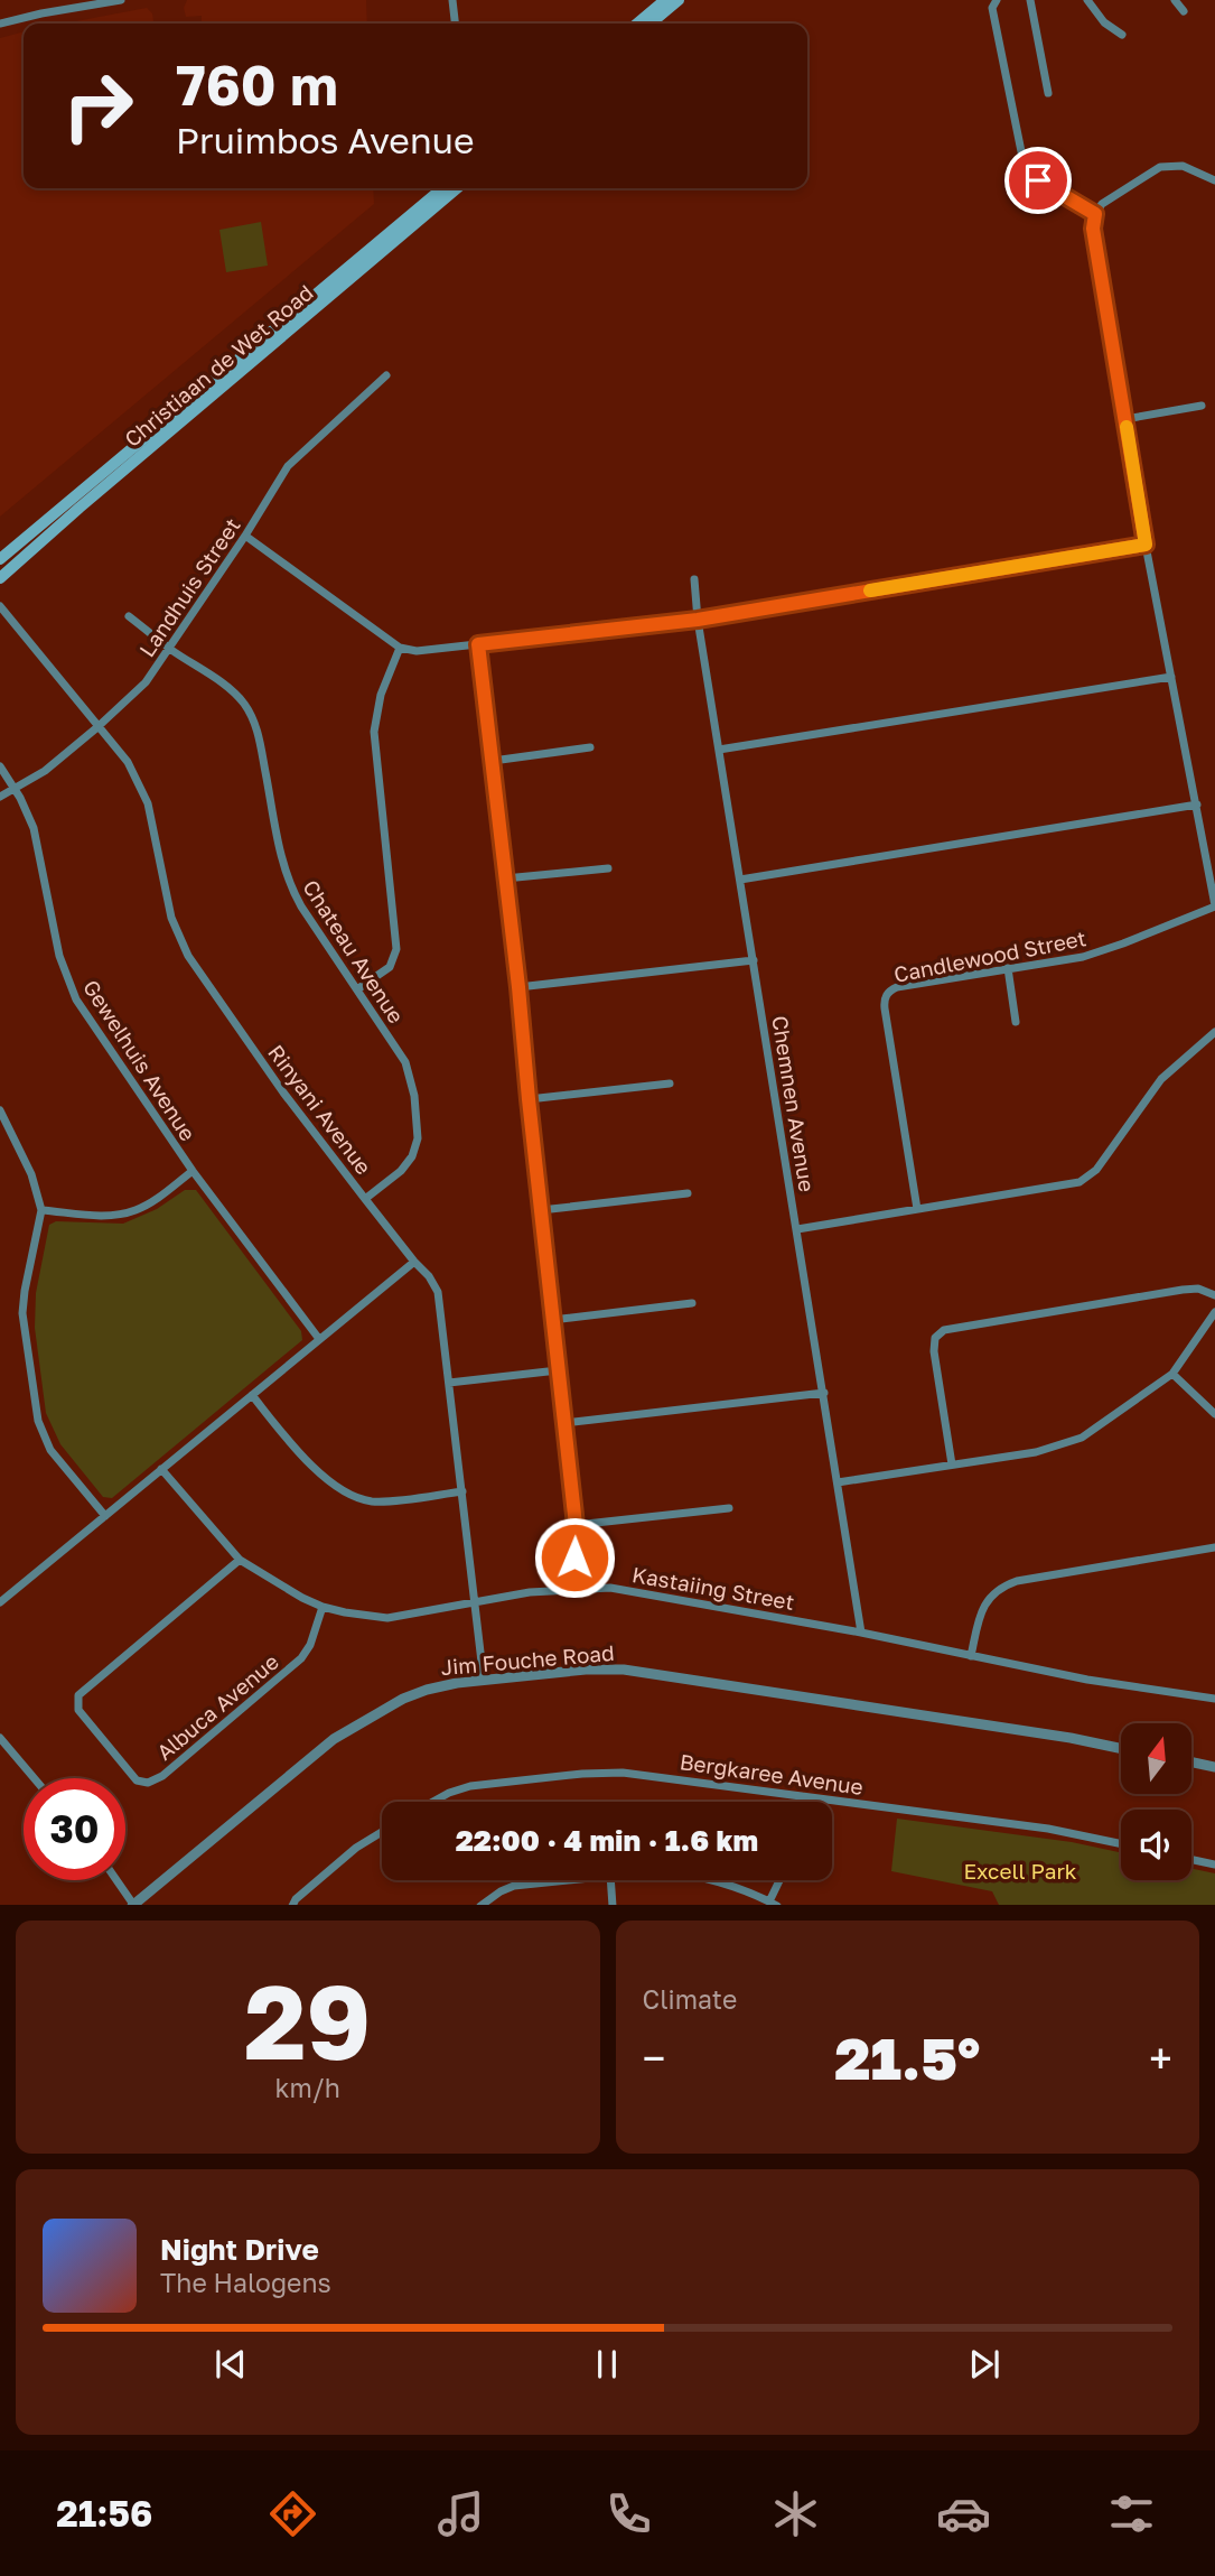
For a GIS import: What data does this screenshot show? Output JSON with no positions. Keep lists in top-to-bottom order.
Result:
{
  "streets": {
    "main road": ["Christiaan de Wet Road"],
    "street": [
      "Landhuis Street",
      "Chateau Avenue",
      "Candlewood Street",
      "Gewelhuis Avenue",
      "Chemnen Avenue",
      "Rinyani Avenue",
      "Kastaiing Street",
      "Jim Fouche Road",
      "Albuca Avenue",
      "Bergkaree Avenue"
    ]
  },
  "crossings": [
    ["Landhuis Street", "Chateau Avenue"],
    ["Landhuis Street", "Gewelhuis Avenue"],
    ["Landhuis Street", "Rinyani Avenue"],
    ["Chateau Avenue", "Rinyani Avenue"],
    ["Chemnen Avenue", "Kastaiing Street"],
    ["Rinyani Avenue", "Kastaiing Street"],
    ["Rinyani Avenue", "Jim Fouche Road"],
    ["Kastaiing Street", "Albuca Avenue"]
  ],
  "parks": ["Excell Park"],
  "north": "top",
  "page": {
    "turn": ["760 m", "Pruimbos Avenue"],
    "limit": "30",
    "trip": "22:00 · 4 min · 1.6 km",
    "tile": [
      ["29", "km/h"],
      "Climate"
    ],
    "heat": ["−", "21.5°", "+"],
    "song": ["Night Drive", "The Halogens"],
    "tabs": "21:56"
  }
}
